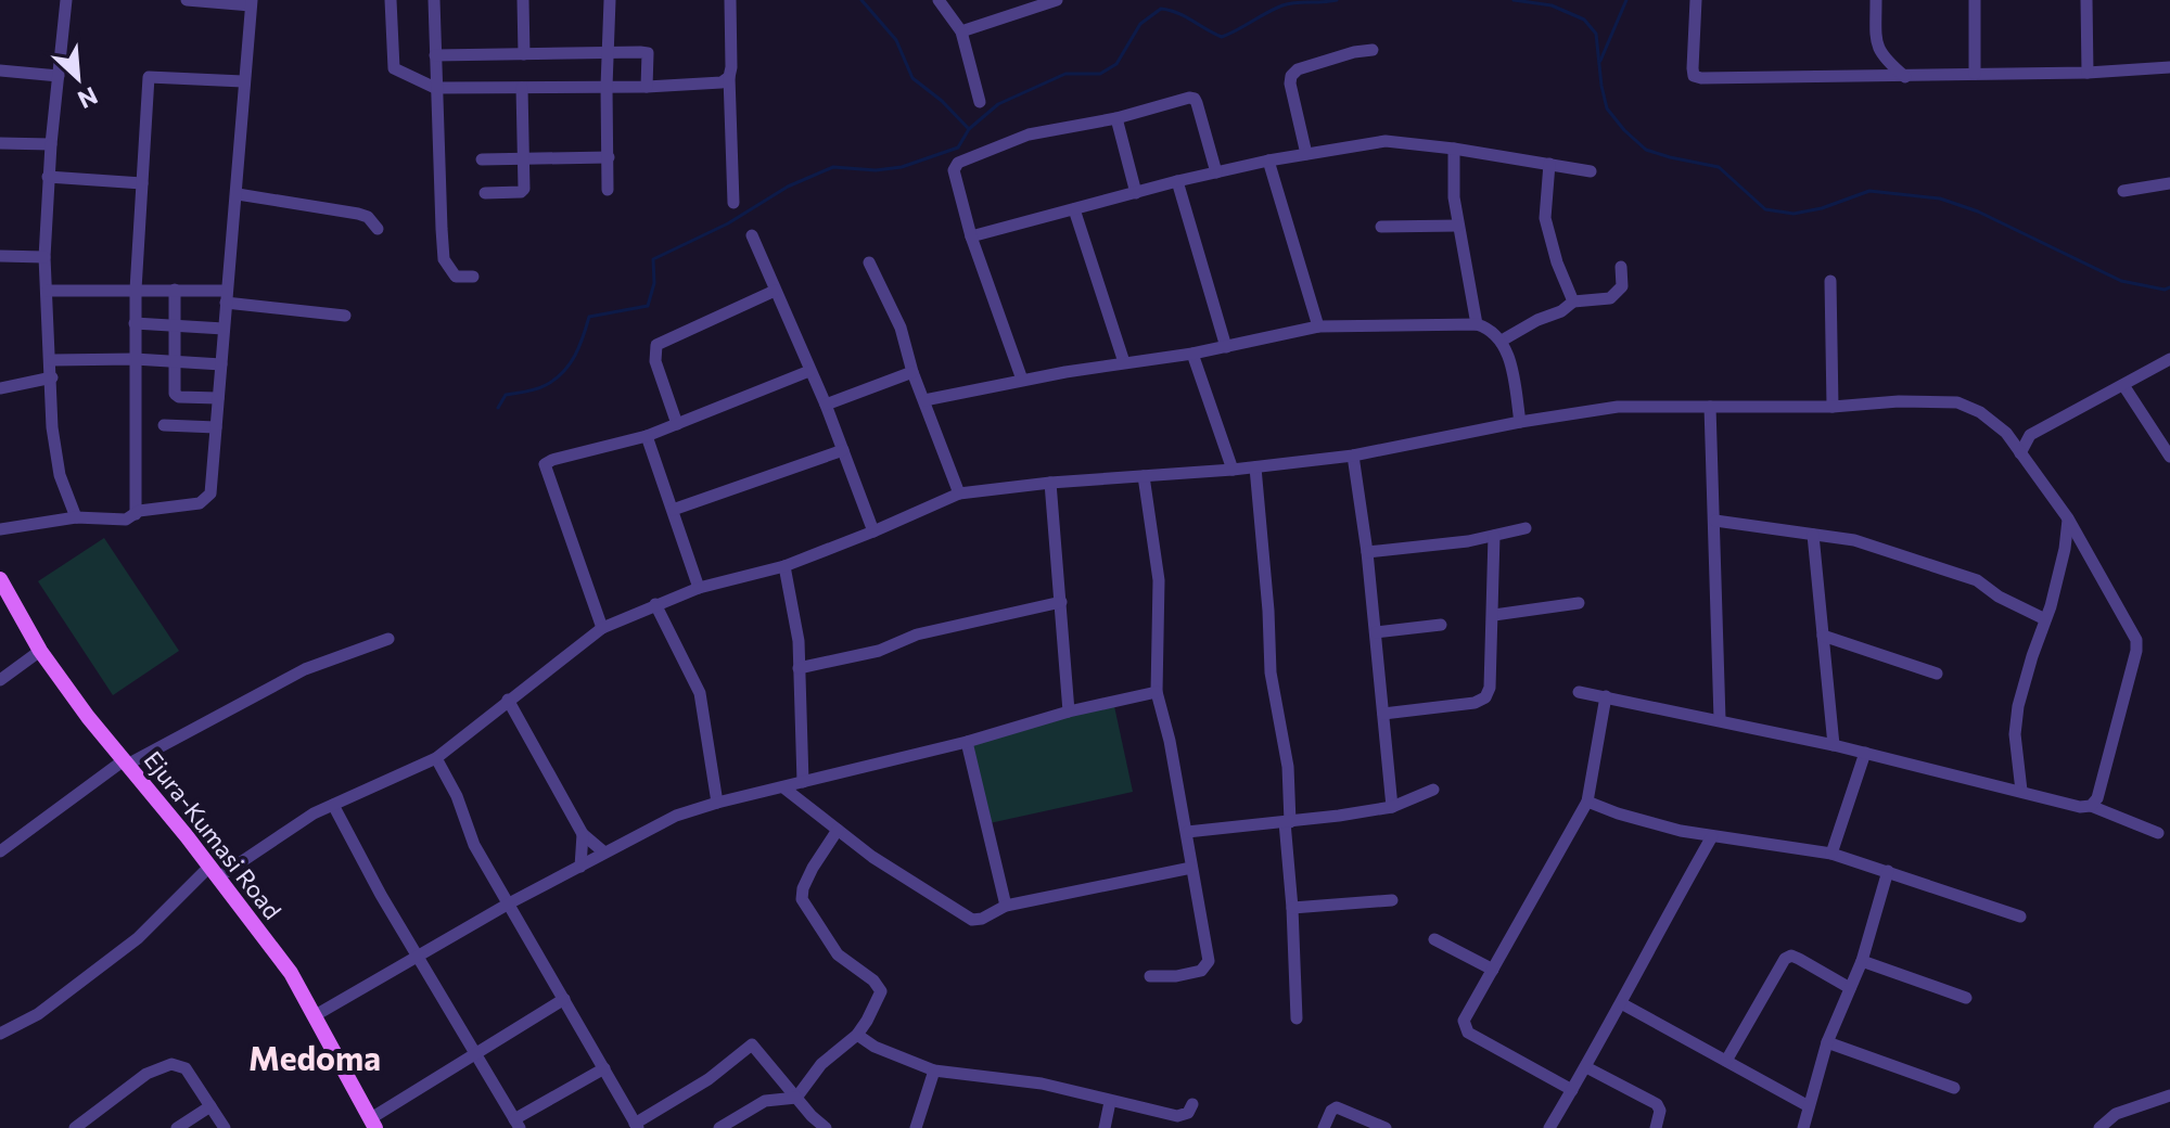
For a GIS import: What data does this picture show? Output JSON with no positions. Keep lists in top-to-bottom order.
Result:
{
  "streets": {
    "main road": ["Ejura-Kumasi Road"]
  },
  "districts": ["Medoma"],
  "north": "bottom right"
}
